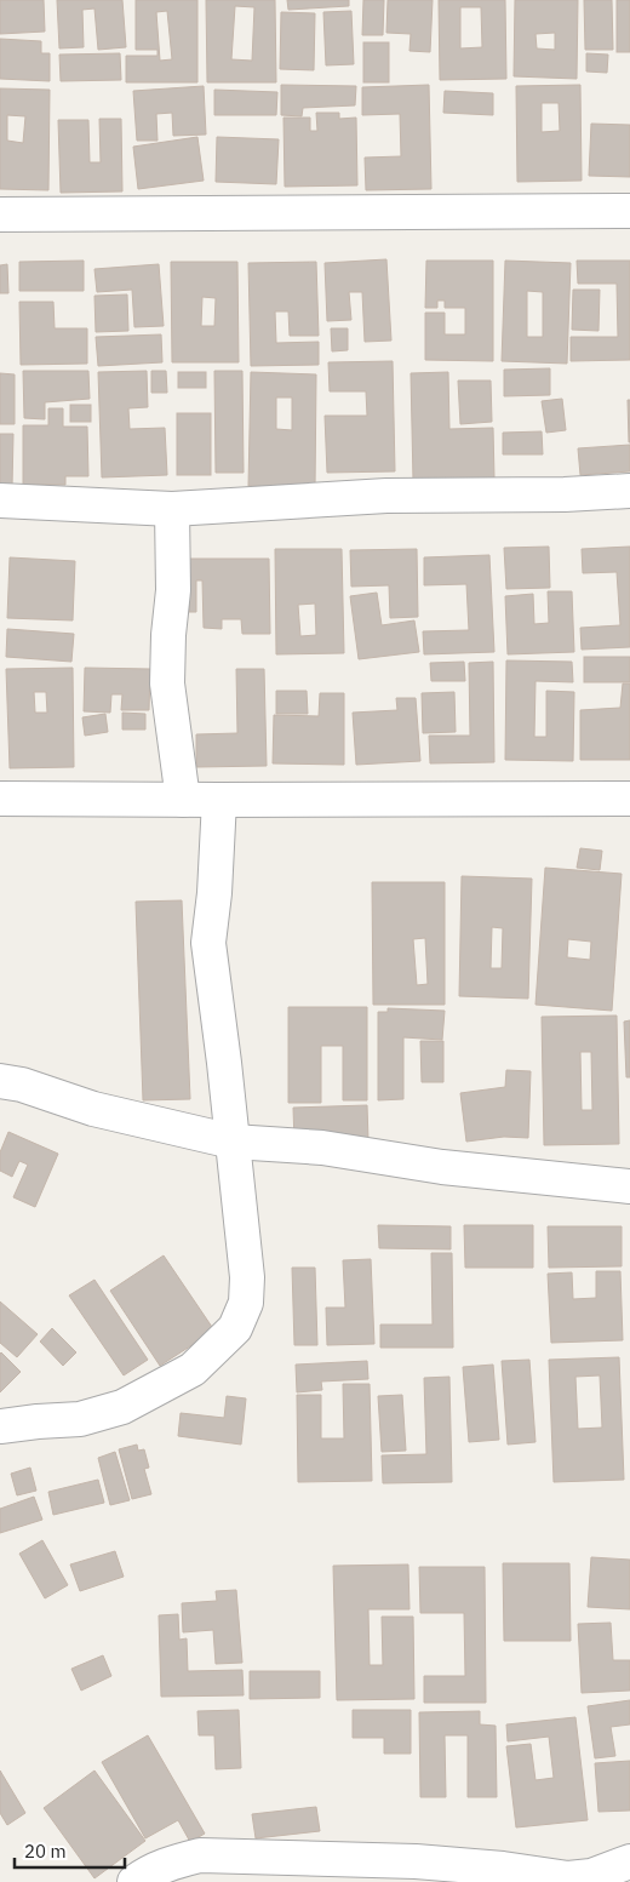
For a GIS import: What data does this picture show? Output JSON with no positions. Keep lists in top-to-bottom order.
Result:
{
  "scale_bar": "20 m"
}
